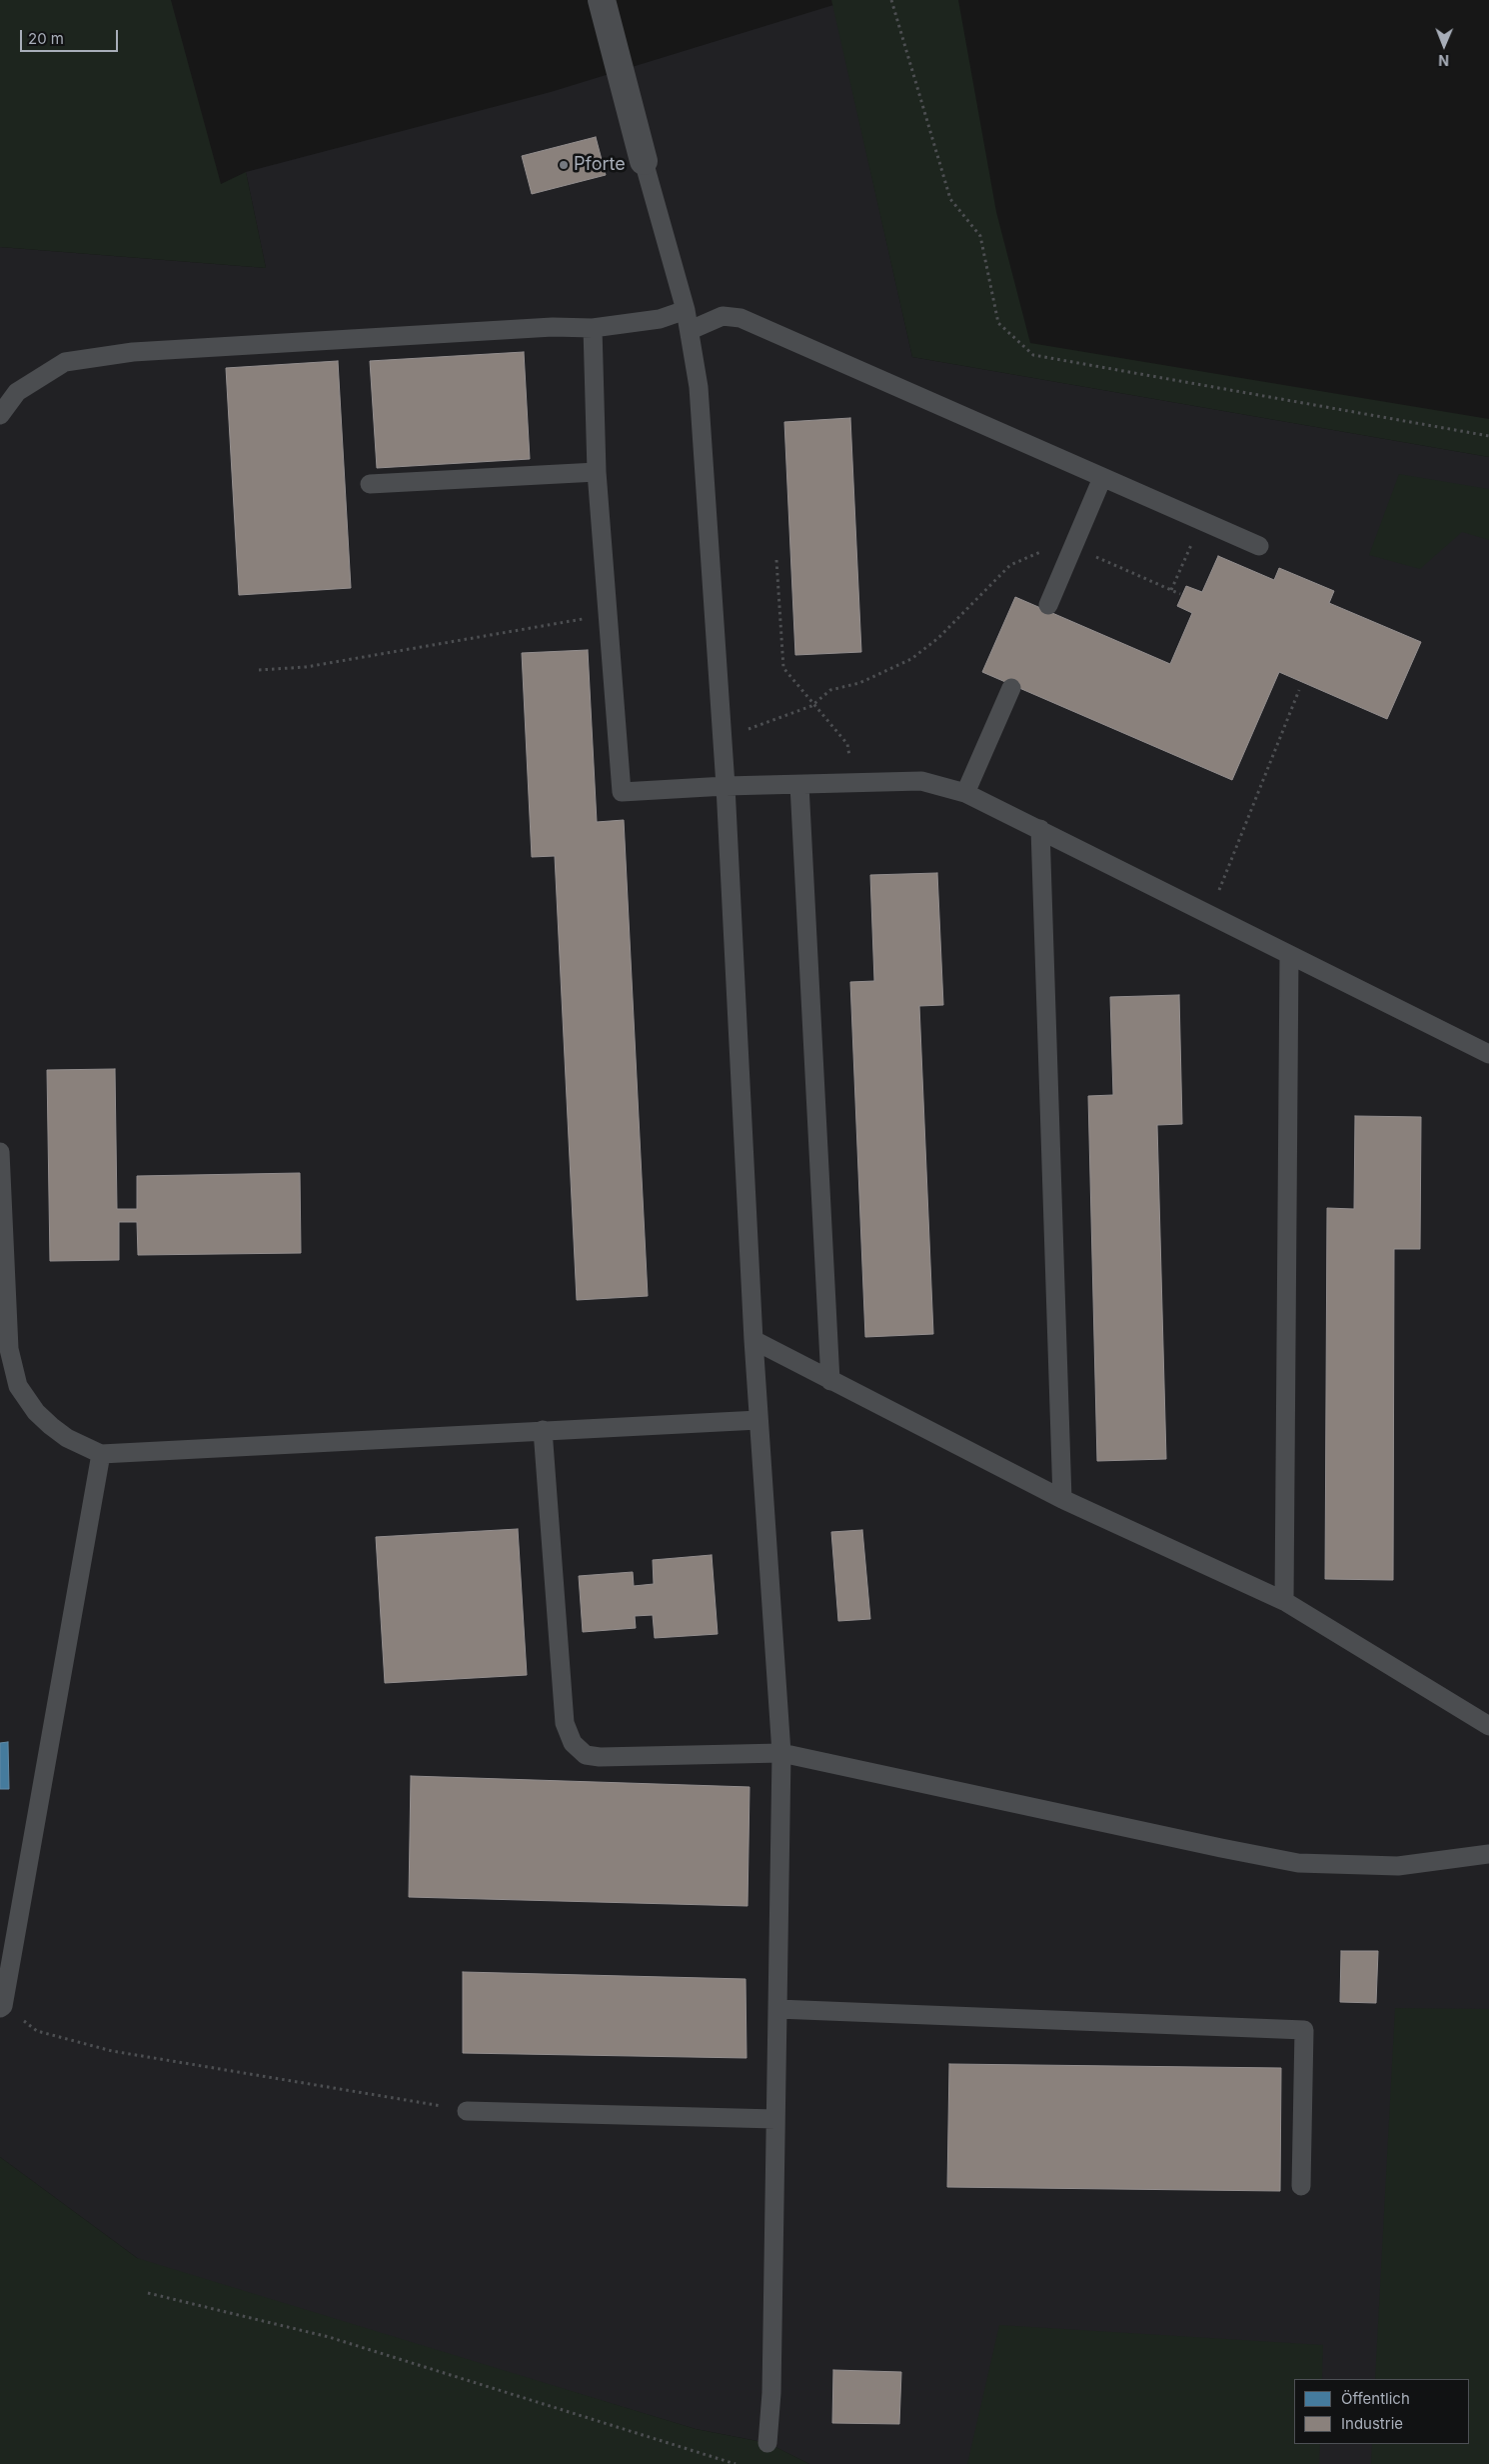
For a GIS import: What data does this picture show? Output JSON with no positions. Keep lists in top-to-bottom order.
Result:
{
  "places": ["Pforte"],
  "legend": ["Öffentlich", "Industrie"],
  "scale_bar": "20 m",
  "north": "bottom"
}
